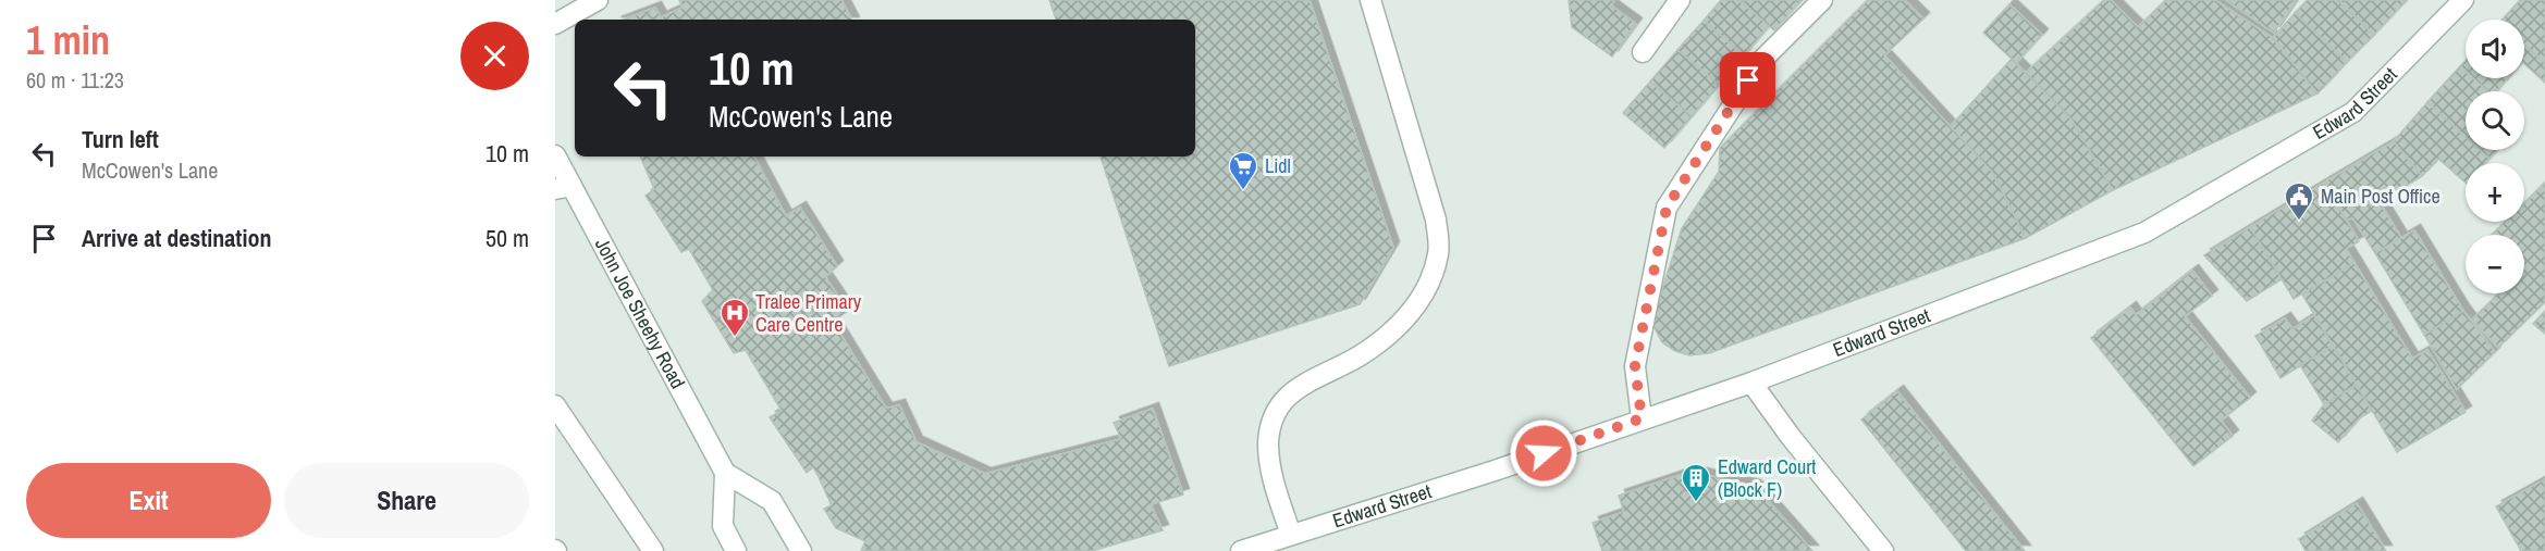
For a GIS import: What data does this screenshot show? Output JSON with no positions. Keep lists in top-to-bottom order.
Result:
{
  "streets": {
    "main road": ["Edward Street", "John Joe Sheehy Road"]
  },
  "places": {
    "supermarket": ["Lidl"],
    "public building": ["Main Post Office"],
    "hospital": ["Tralee Primary Care Centre"],
    "building": ["Edward Court (Block F)"]
  },
  "page": {
    "heading": ["1 min", "60 m · 11:23"],
    "map_buttons": ["+", "−"],
    "turn": ["10 m", "McCowen's Lane"],
    "list": [
      {
        "name": "Turn left",
        "note": "McCowen's Lane",
        "value": "10 m"
      },
      {
        "name": "Arrive at destination",
        "value": "50 m"
      }
    ],
    "buttons": ["Exit", "Share"]
  }
}
